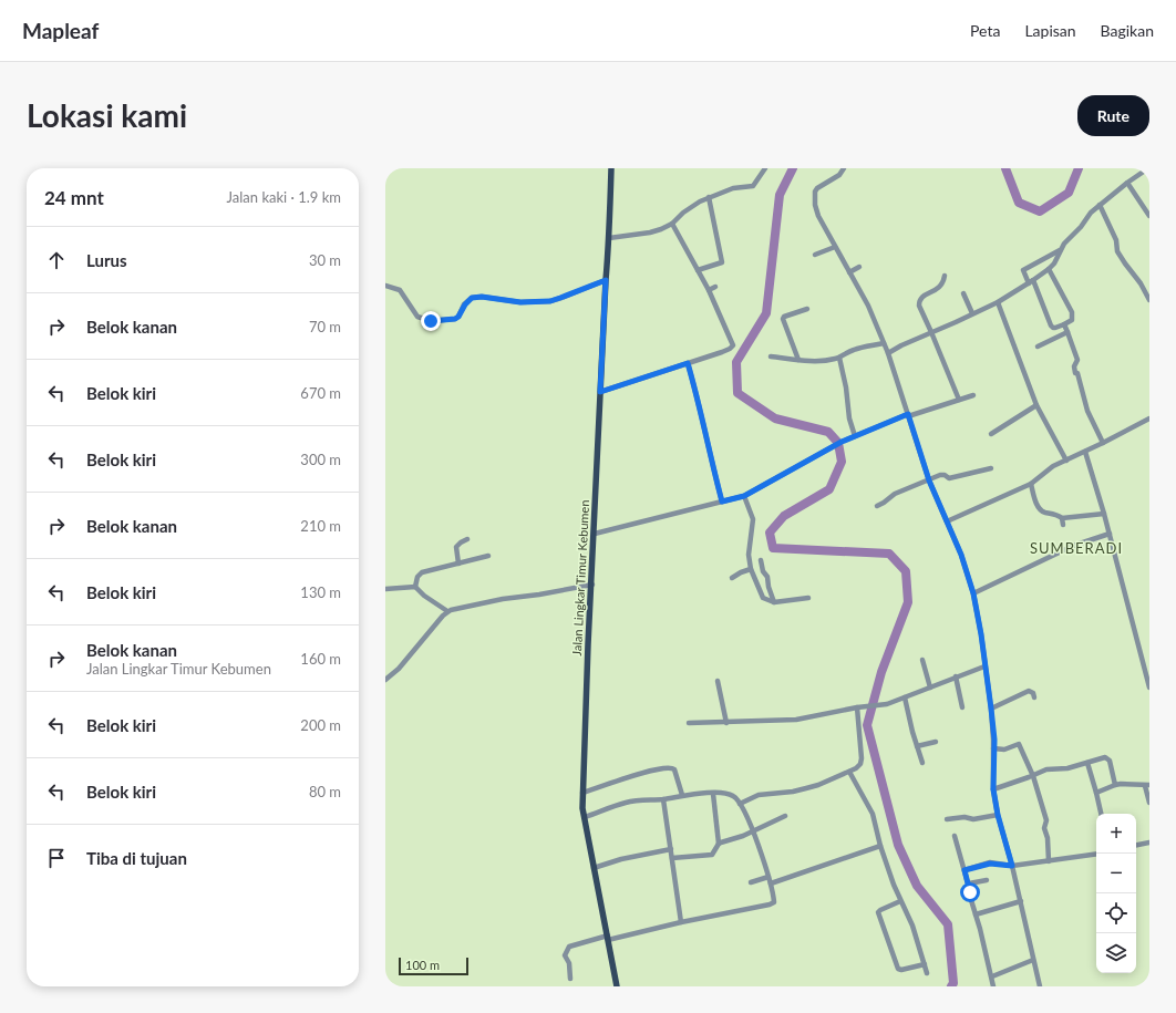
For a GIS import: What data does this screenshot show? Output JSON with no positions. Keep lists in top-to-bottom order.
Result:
{
  "streets": {
    "main road": ["Jalan Lingkar Timur Kebumen"]
  },
  "districts": ["SUMBERADI"],
  "scale_bar": "100 m",
  "page": {
    "header": "Mapleaf",
    "nav": ["Peta", "Lapisan", "Bagikan"],
    "buttons": "Rute",
    "title": "Lokasi kami",
    "heading": ["24 mnt", "Jalan kaki · 1.9 km"],
    "list": [
      ["Lurus", "30 m"],
      ["Belok kanan", "70 m"],
      ["Belok kiri", "670 m"],
      ["Belok kiri", "300 m"],
      ["Belok kanan", "210 m"],
      ["Belok kiri", "130 m"],
      ["Belok kanan", "Jalan Lingkar Timur Kebumen", "160 m"],
      ["Belok kiri", "200 m"],
      ["Belok kiri", "80 m"],
      "Tiba di tujuan"
    ],
    "map_buttons": ["+", "−"],
    "scale": "100 m"
  }
}
